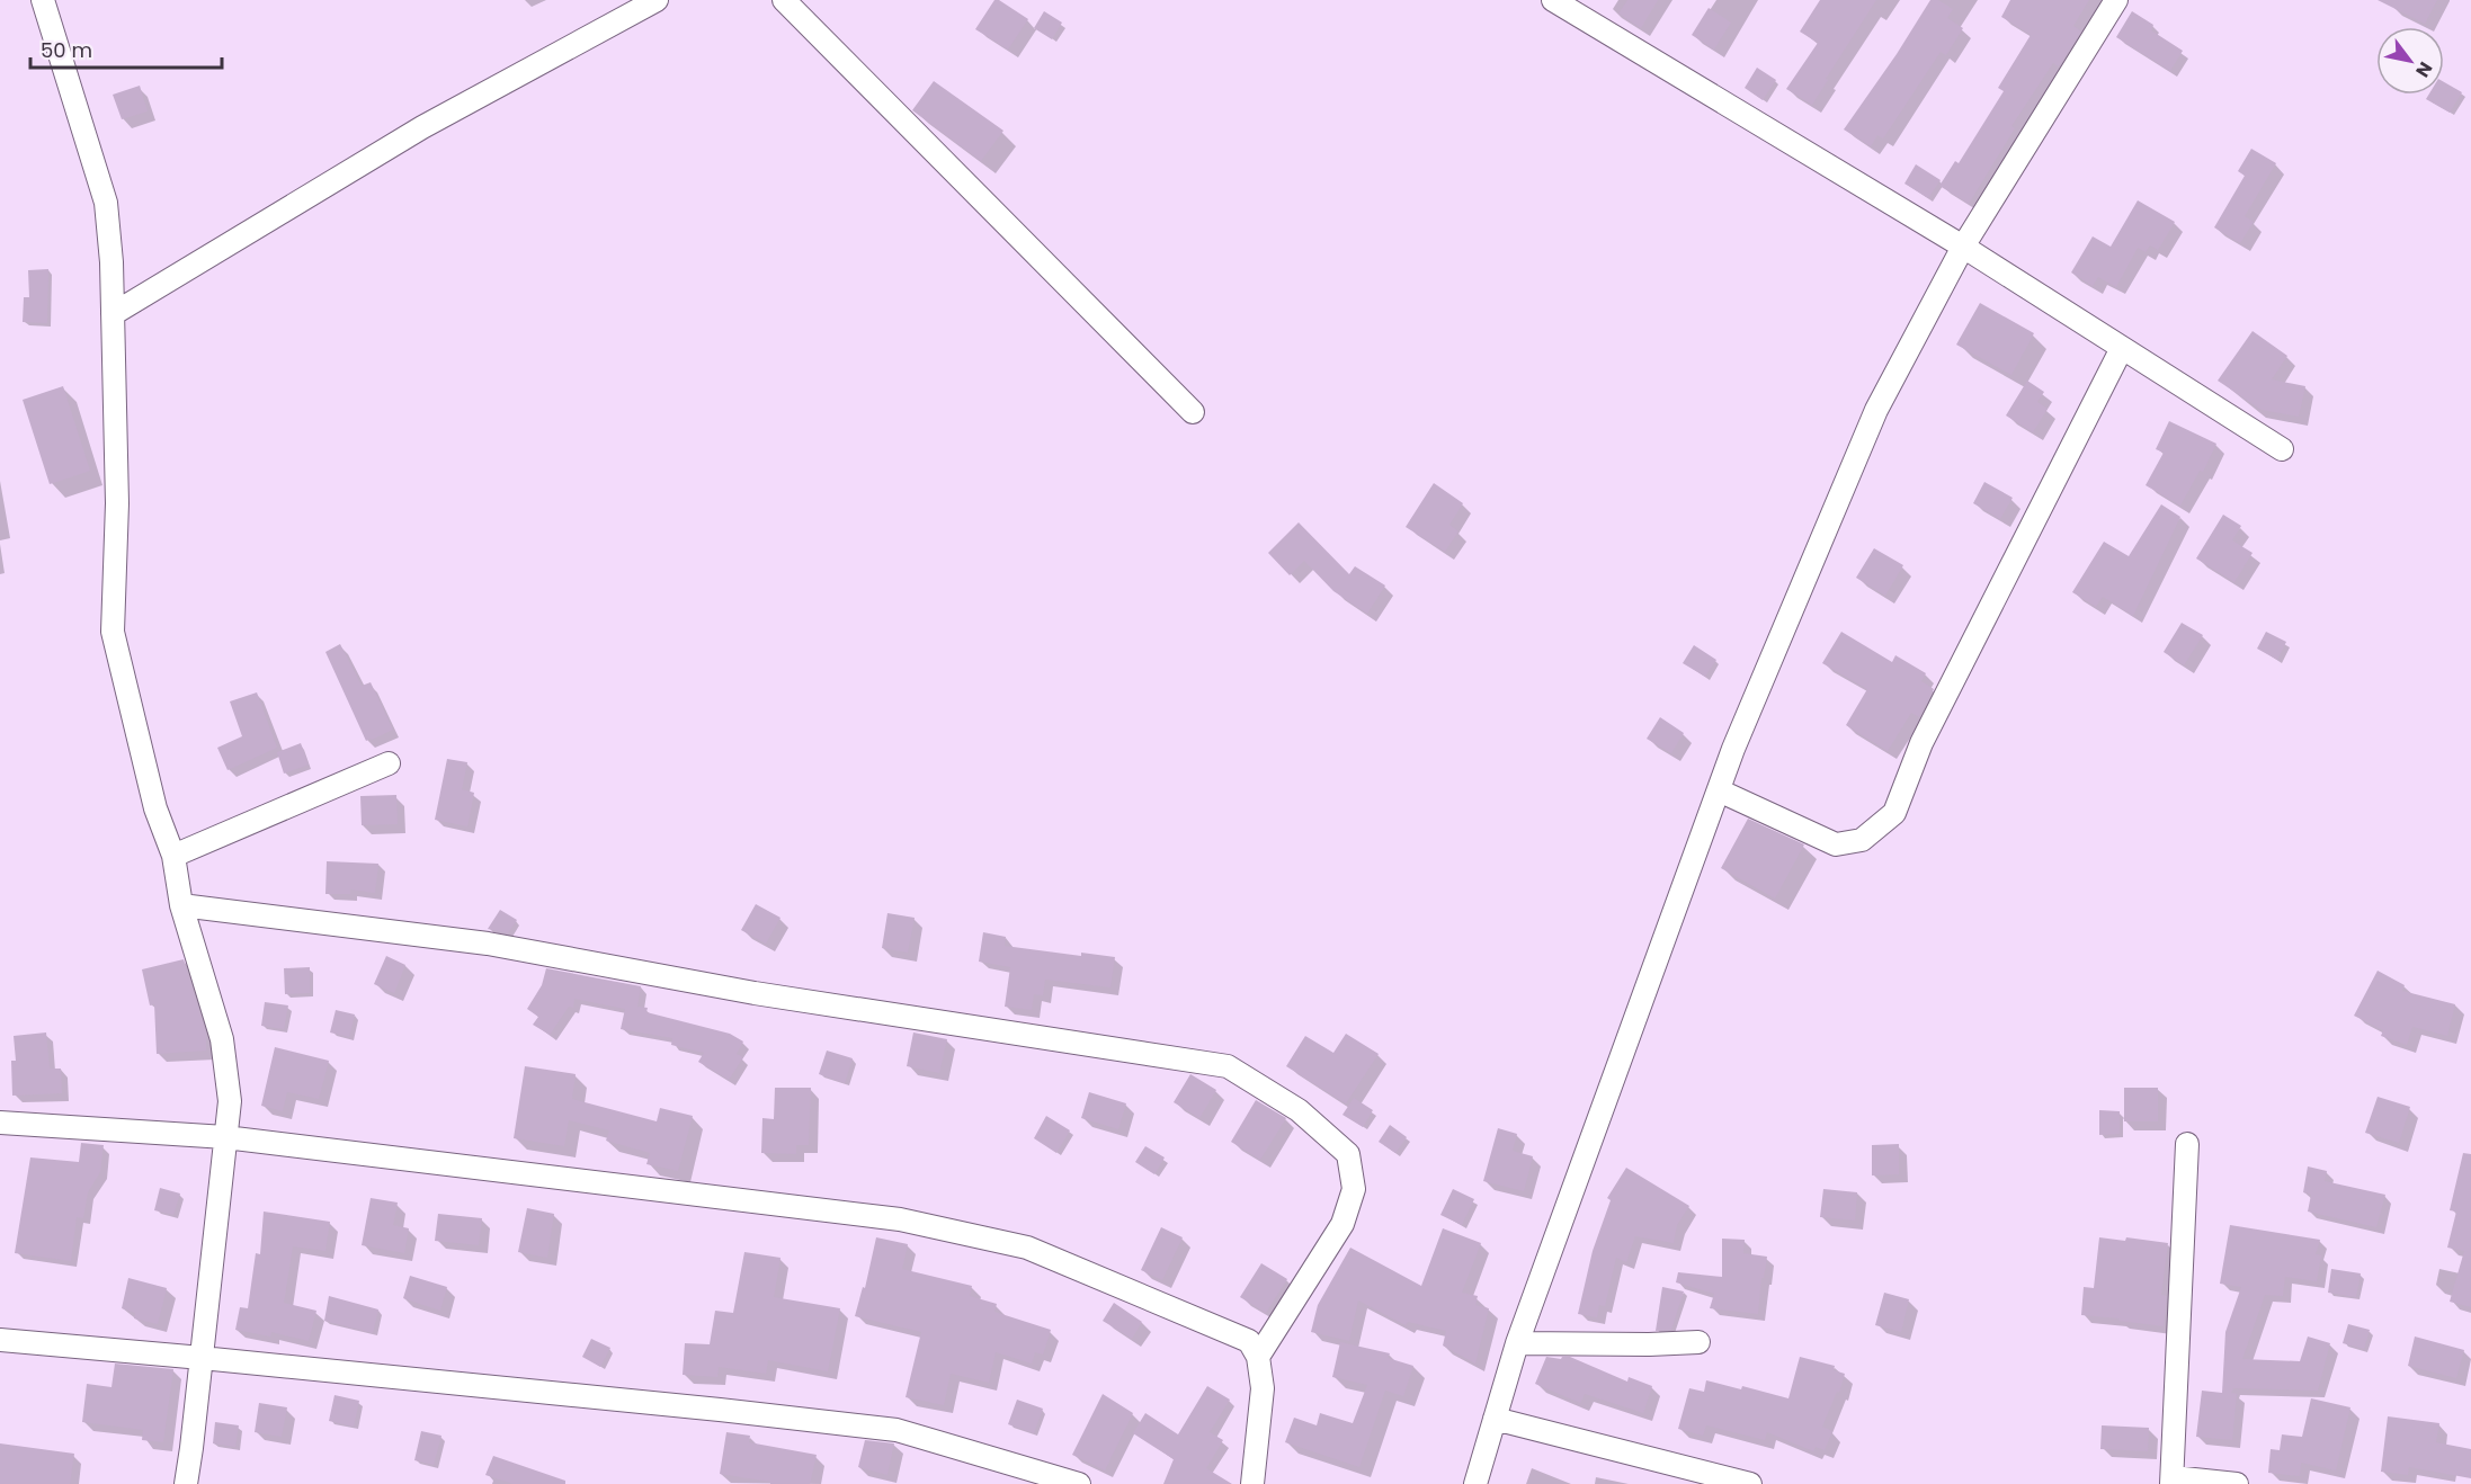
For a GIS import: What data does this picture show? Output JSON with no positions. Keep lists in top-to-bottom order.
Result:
{
  "scale_bar": "50 m",
  "north": "bottom right"
}
